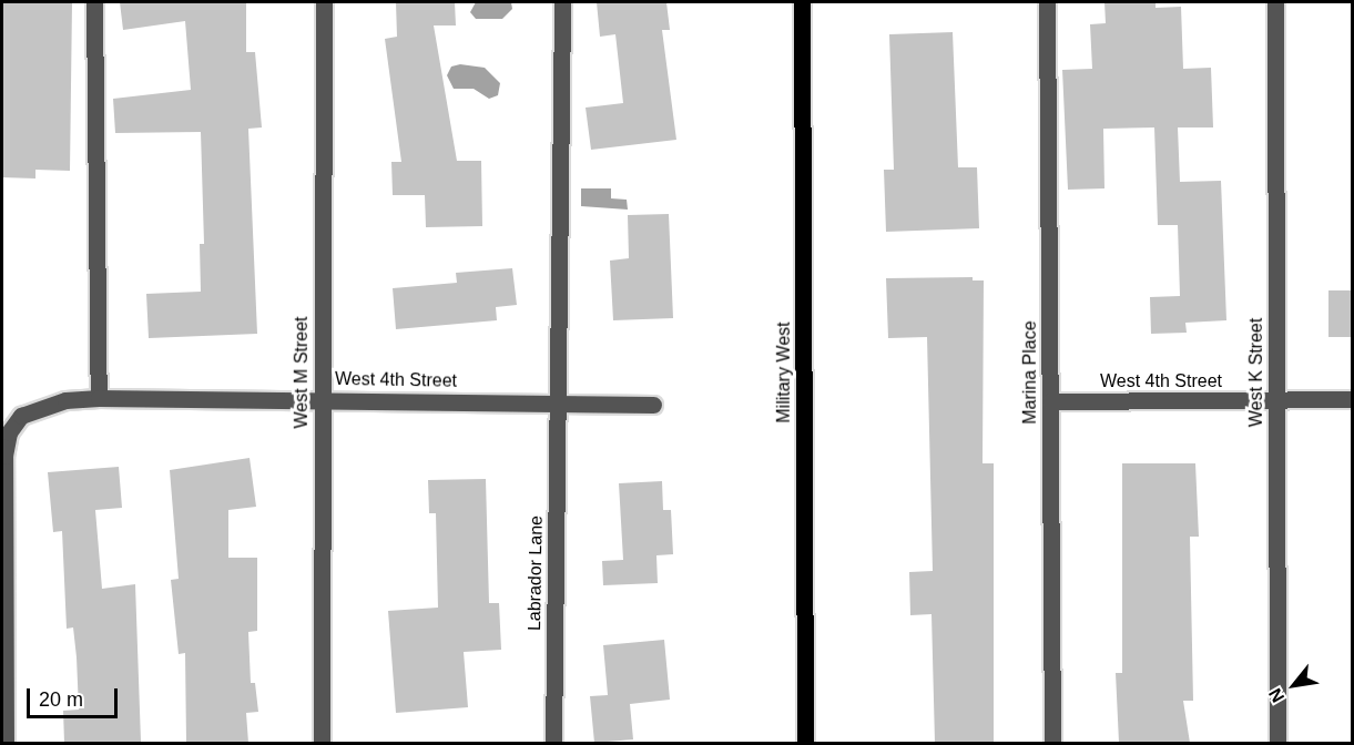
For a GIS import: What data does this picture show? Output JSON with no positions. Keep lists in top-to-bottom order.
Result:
{
  "streets": {
    "main road": ["Military West"],
    "street": [
      "West M Street",
      "Marina Place",
      "West K Street",
      "West 4th Street",
      "Labrador Lane"
    ]
  },
  "crossings": [
    ["West M Street", "West 4th Street"],
    ["Marina Place", "West 4th Street"],
    ["West K Street", "West 4th Street"],
    ["West 4th Street", "Labrador Lane"]
  ],
  "scale_bar": "20 m",
  "north": "bottom left"
}
